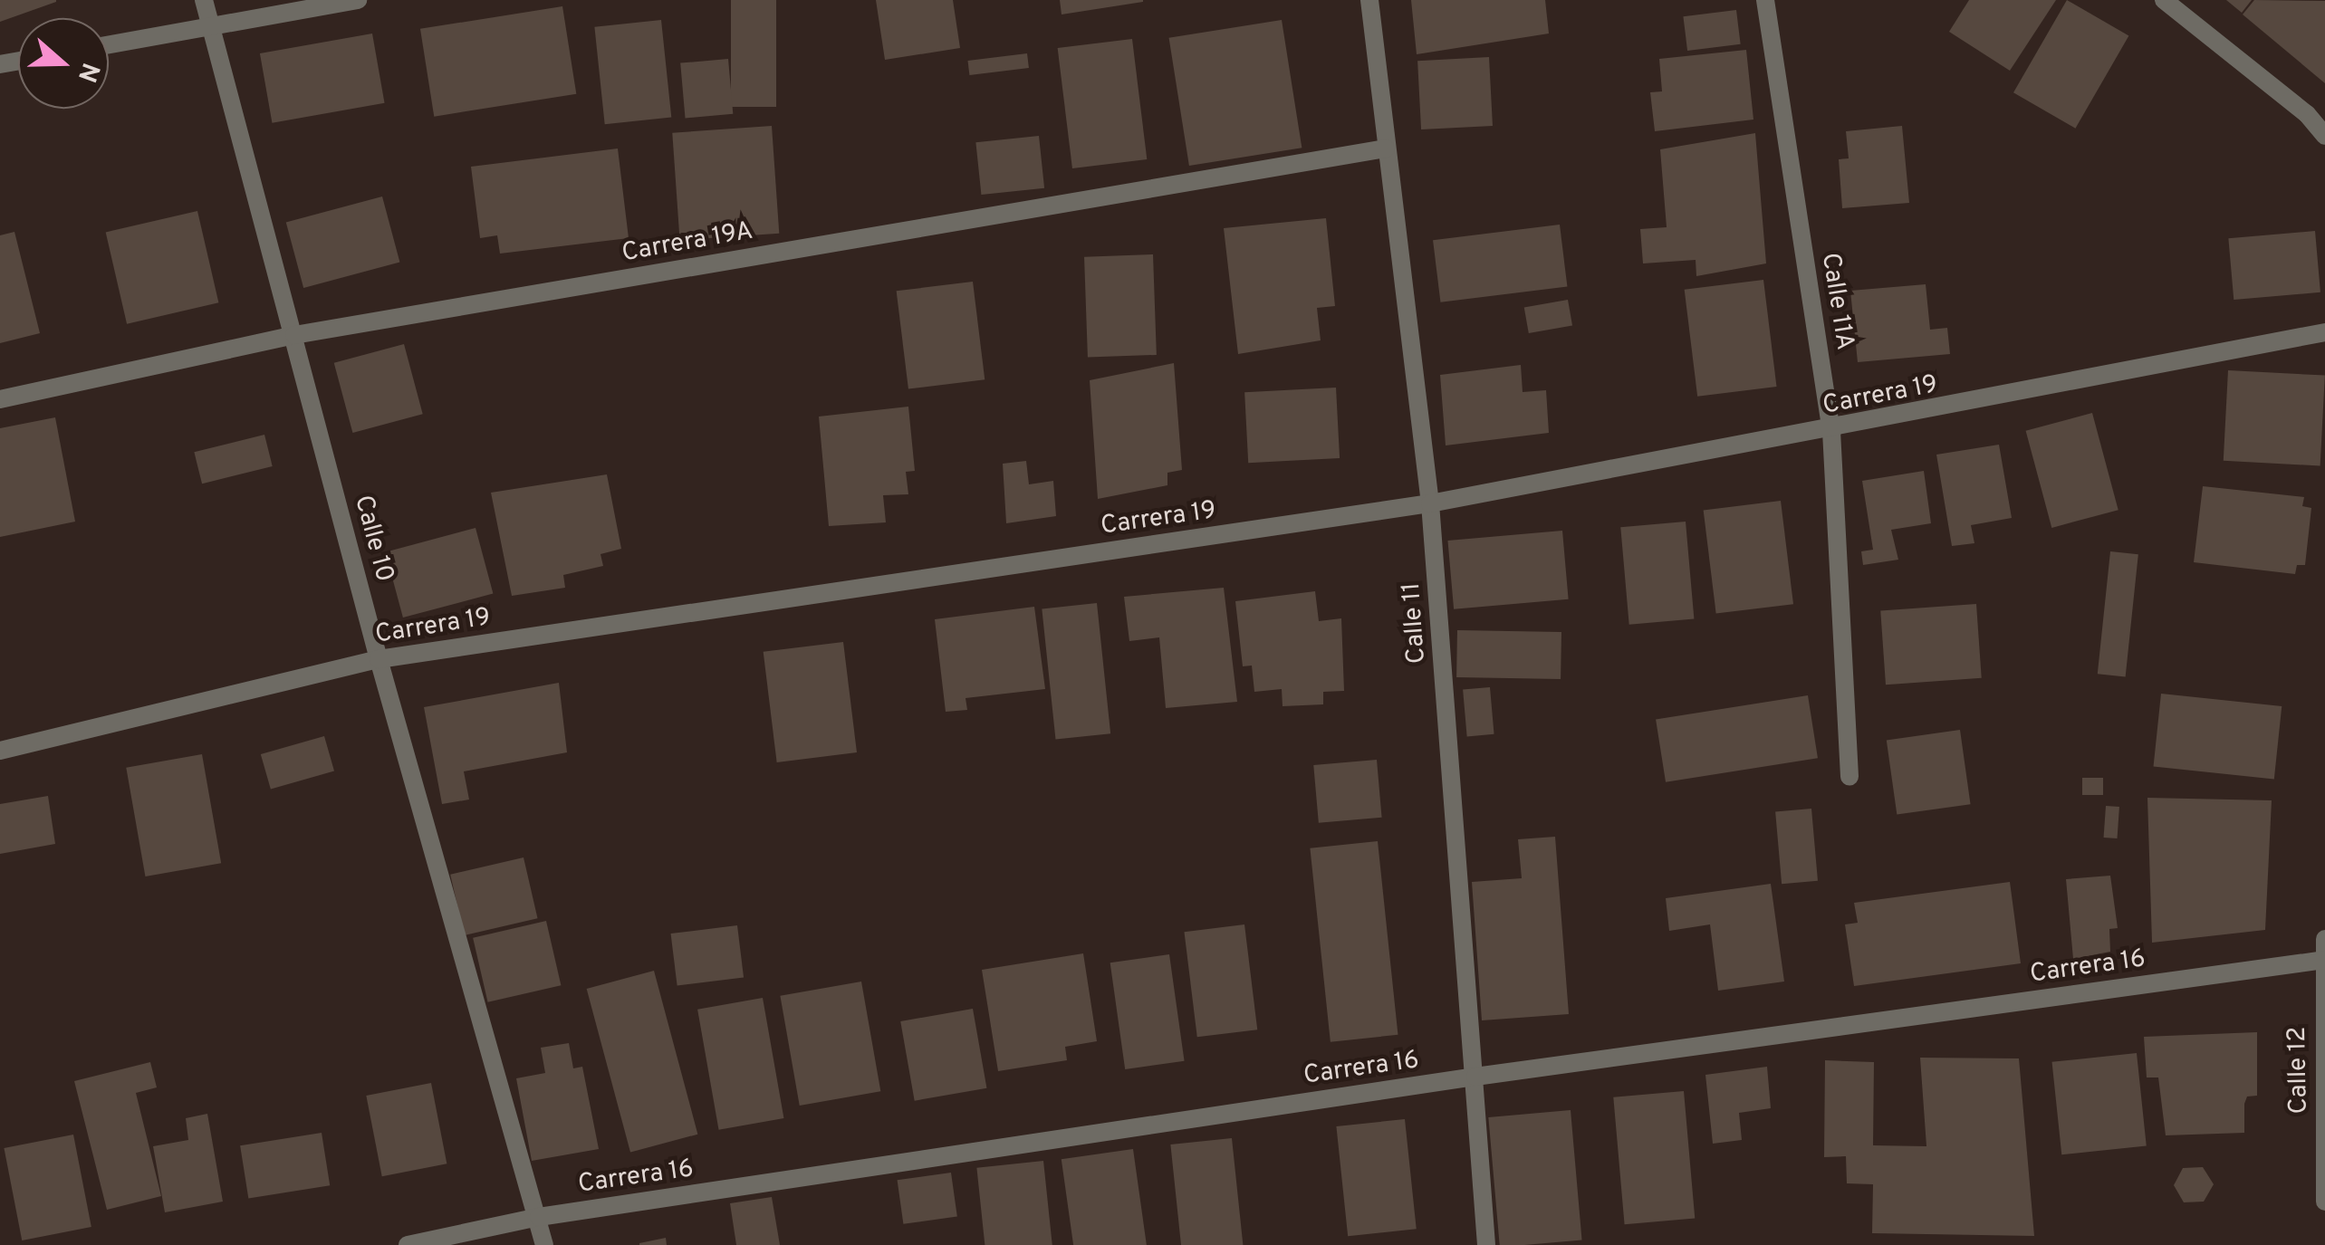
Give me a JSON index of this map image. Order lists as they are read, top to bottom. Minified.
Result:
{"streets":{"street":["Carrera 19A","Calle 11A","Carrera 19","Calle 10","Calle 11","Carrera 16","Calle 12"]},"crossings":[["Carrera 19A","Calle 10"],["Carrera 19A","Calle 11"],["Calle 11A","Carrera 19"],["Carrera 19","Calle 10"],["Carrera 19","Calle 11"],["Calle 10","Carrera 16"],["Calle 11","Carrera 16"],["Carrera 16","Calle 12"]],"north":"right"}
